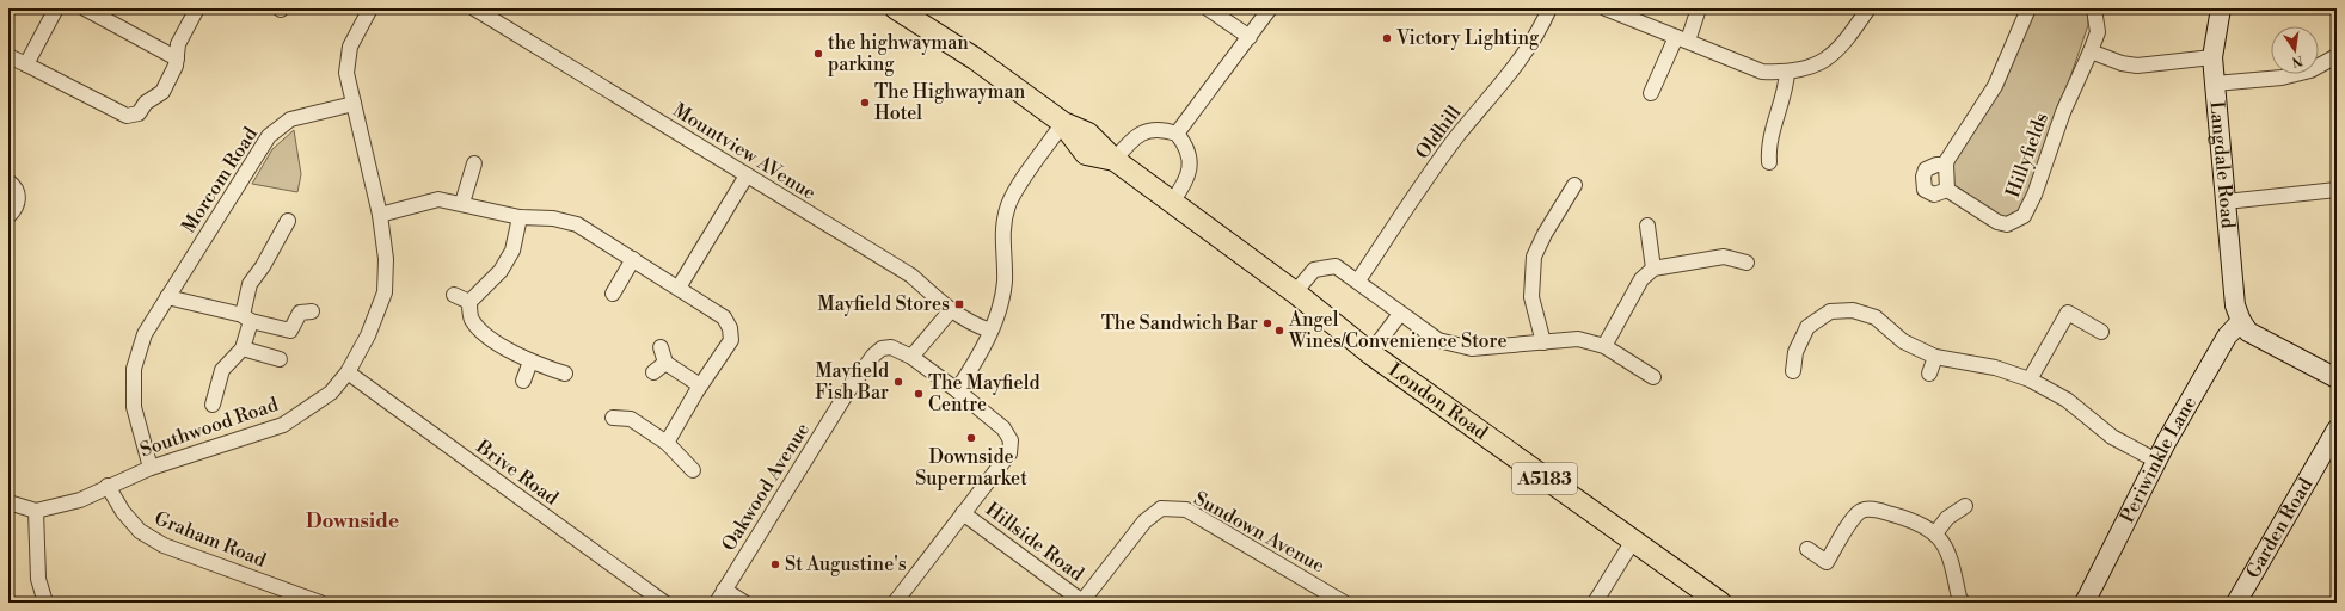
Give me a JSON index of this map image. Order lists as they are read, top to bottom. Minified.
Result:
{"streets":{"main road":["London Road","A5183"],"street":["Oldhill","Mountview AVenue","Hillyfields","Langdale Road","Morcom Road","Southwood Road","Periwinkle Lane","Brive Road","Oakwood Avenue","Garden Road","Sundown Avenue","Graham Road","Hillside Road"]},"crossings":[["Langdale Road","Periwinkle Lane"],["Morcom Road","Southwood Road"],["Southwood Road","Brive Road"],["Southwood Road","Graham Road"],["Oakwood Avenue","Hillside Road"],["Sundown Avenue","Hillside Road"]],"districts":["Downside"],"places":{"other":["Victory Lighting","the highwayman parking","The Highwayman Hotel","The Sandwich Bar","Angel Wines/Convenience Store","Mayfield Fish Bar","The Mayfield Centre","Downside Supermarket","St Augustine's"],"transit":["Mayfield Stores"]},"north":"bottom"}
